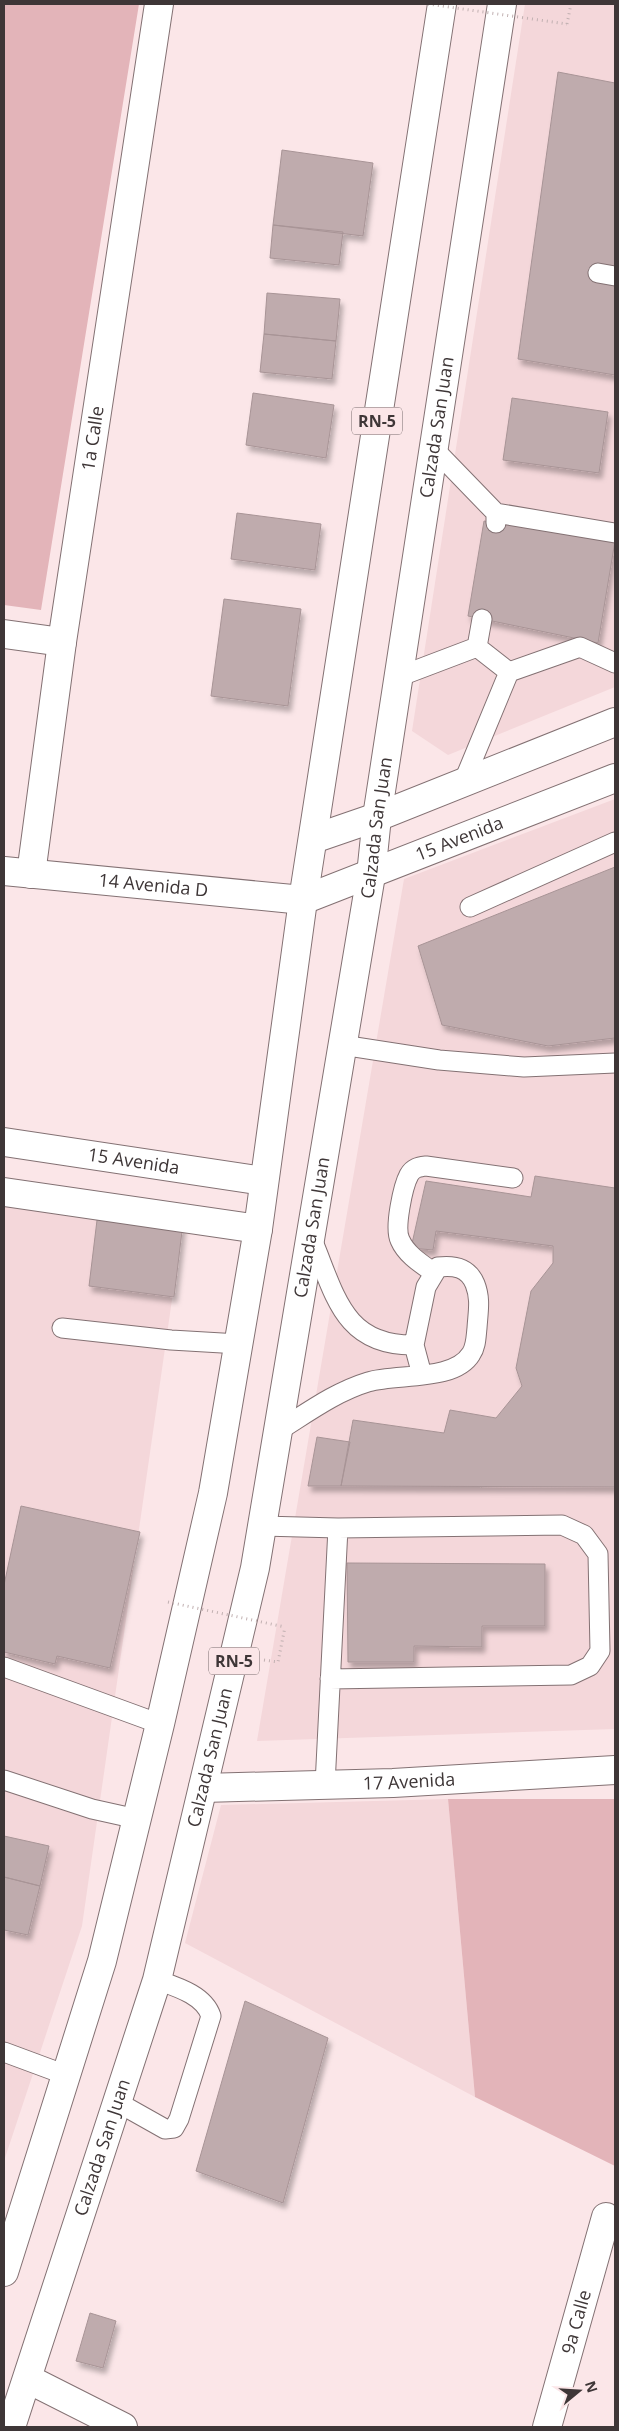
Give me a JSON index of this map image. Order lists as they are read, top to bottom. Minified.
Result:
{"streets":{"main road":["RN-5","Calzada San Juan","1a Calle","15 Avenida","14 Avenida D","17 Avenida","9a Calle"]},"crossings":[["RN-5","15 Avenida"],["RN-5","14 Avenida D"],["Calzada San Juan","15 Avenida"],["Calzada San Juan","17 Avenida"],["1a Calle","14 Avenida D"],["15 Avenida","14 Avenida D"]],"north":"right"}
